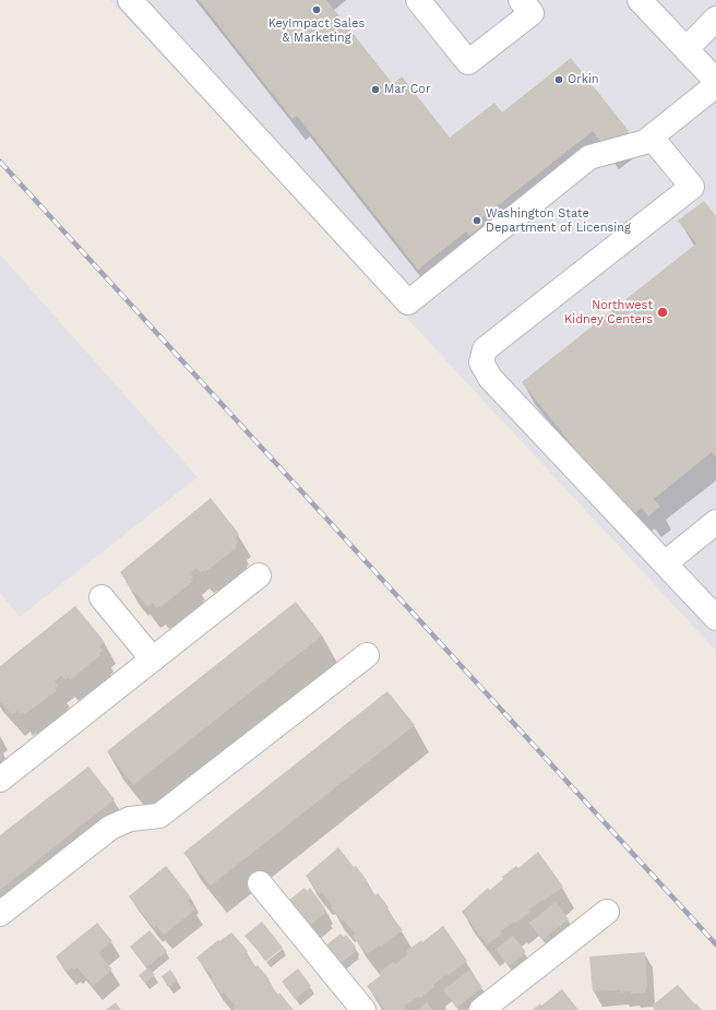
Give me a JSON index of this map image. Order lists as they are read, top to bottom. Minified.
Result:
{"places":["KeyImpact Sales & Marketing","Orkin","Mar Cor","Washington State Department of Licensing","Northwest Kidney Centers"]}
